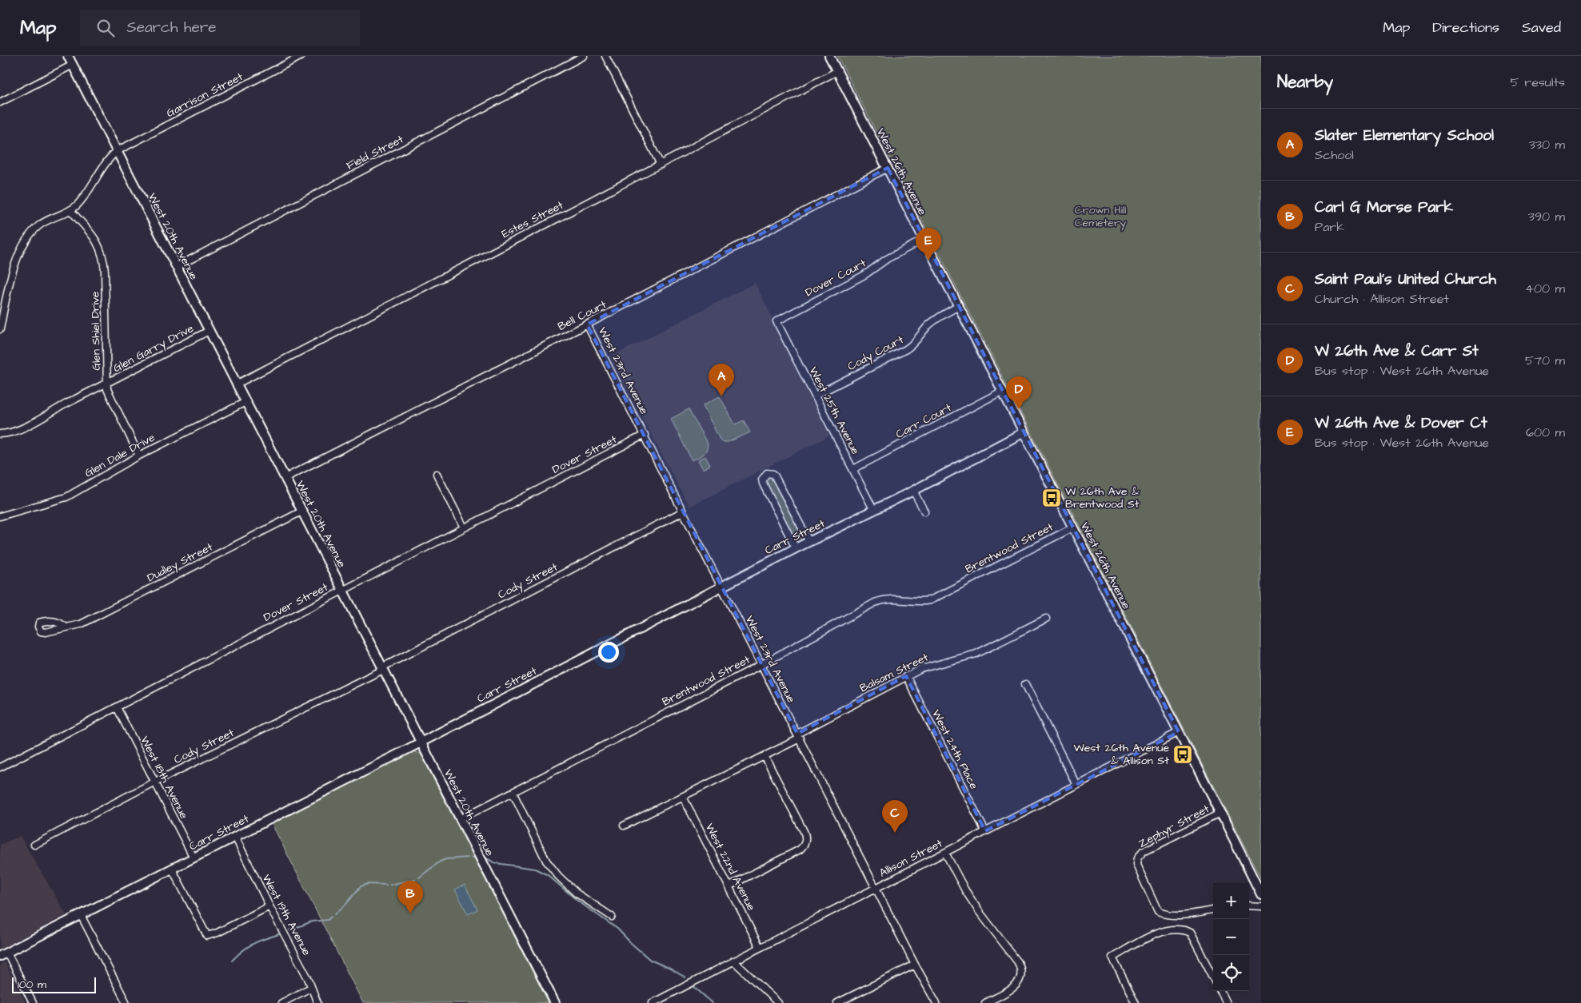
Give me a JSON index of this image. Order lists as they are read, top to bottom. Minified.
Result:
{"streets":{"street":["Garrison Street","Field Street","West 26th Avenue","Estes Street","West 20th Avenue","Dover Court","Bell Court","Glen Shiel Drive","Glen Garry Drive","Cody Court","West 23rd Avenue","West 25th Avenue","Carr Court","Dover Street","Glen Dale Drive","Carr Street","Brentwood Street","Dudley Street","Cody Street","Balsam Street","West 24th Place","West 18th Avenue","Zephyr Street","Allison Street","West 22nd Avenue","West 19th Avenue"]},"crossings":[["Garrison Street","West 20th Avenue"],["Field Street","West 20th Avenue"],["West 26th Avenue","Estes Street"],["West 26th Avenue","Dover Court"],["West 26th Avenue","Bell Court"],["West 26th Avenue","Cody Court"],["West 26th Avenue","Carr Court"],["West 26th Avenue","Carr Street"],["West 26th Avenue","Brentwood Street"],["West 26th Avenue","Zephyr Street"],["West 26th Avenue","Allison Street"],["Estes Street","West 20th Avenue"],["West 20th Avenue","Bell Court"],["West 20th Avenue","Glen Garry Drive"],["West 20th Avenue","Dover Street"],["West 20th Avenue","Glen Dale Drive"],["West 20th Avenue","Carr Street"],["West 20th Avenue","Brentwood Street"],["West 20th Avenue","Dudley Street"],["West 20th Avenue","Cody Street"],["Dover Court","West 25th Avenue"],["Bell Court","West 23rd Avenue"],["Glen Shiel Drive","Glen Garry Drive"],["Glen Shiel Drive","Glen Dale Drive"],["Cody Court","West 25th Avenue"],["West 23rd Avenue","Dover Street"],["West 23rd Avenue","Carr Street"],["West 23rd Avenue","Brentwood Street"],["West 23rd Avenue","Cody Street"],["West 23rd Avenue","Balsam Street"],["West 23rd Avenue","Allison Street"],["West 25th Avenue","Carr Court"],["West 25th Avenue","Carr Street"],["Dover Street","West 18th Avenue"],["Carr Street","West 18th Avenue"],["Carr Street","West 19th Avenue"],["Cody Street","West 18th Avenue"],["Balsam Street","West 24th Place"],["Balsam Street","West 22nd Avenue"],["West 24th Place","Allison Street"],["Allison Street","West 22nd Avenue"]],"parks":["Crown Hill Cemetery"],"places":{"bus stop":["W 26th Ave & Brentwood St","West 26th Avenue & Allison St"]},"scale_bar":"100 m","page":{"header":"Map","search":"Search here","nav":["Map","Directions","Saved"],"heading":["Nearby","5 results"],"list":[{"mark":"A","name":"Slater Elementary School","note":"School","value":"330 m"},{"mark":"B","name":"Carl G Morse Park","note":"Park","value":"390 m"},{"mark":"C","name":"Saint Paul's United Church","note":"Church · Allison Street","value":"400 m"},{"mark":"D","name":"W 26th Ave & Carr St","note":"Bus stop · West 26th Avenue","value":"570 m"},{"mark":"E","name":"W 26th Ave & Dover Ct","note":"Bus stop · West 26th Avenue","value":"600 m"}],"pins":["E","A","D","C","B"],"map_buttons":["+","−"],"scale":"100 m"}}
